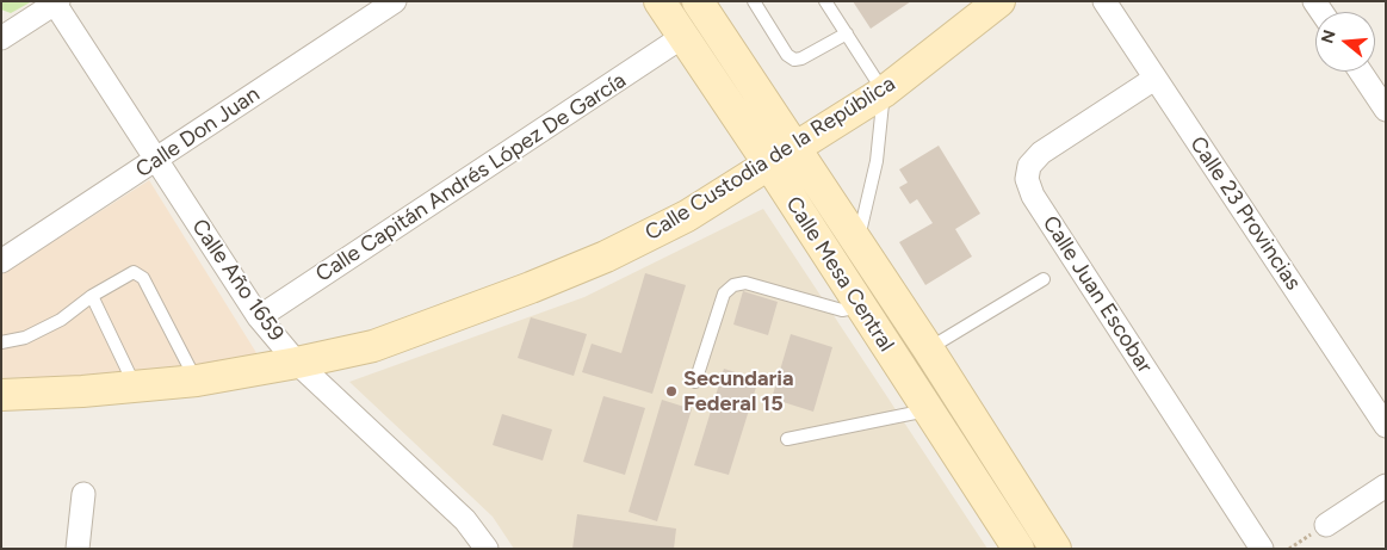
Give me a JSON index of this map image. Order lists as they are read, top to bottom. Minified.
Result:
{"streets":{"main road":["Calle Custodia de la República","Calle Mesa Central"],"street":["Calle Don Juan","Calle Capitán Andrés López De García","Calle 23 Provincias","Calle Año 1659","Calle Juan Escobar"]},"crossings":[["Calle Don Juan","Calle Año 1659"],["Calle Custodia de la República","Calle Mesa Central"],["Calle Custodia de la República","Calle Año 1659"],["Calle Capitán Andrés López De García","Calle Mesa Central"],["Calle Capitán Andrés López De García","Calle Año 1659"],["Calle 23 Provincias","Calle Juan Escobar"]],"places":["Secundaria Federal 15"],"north":"left"}
